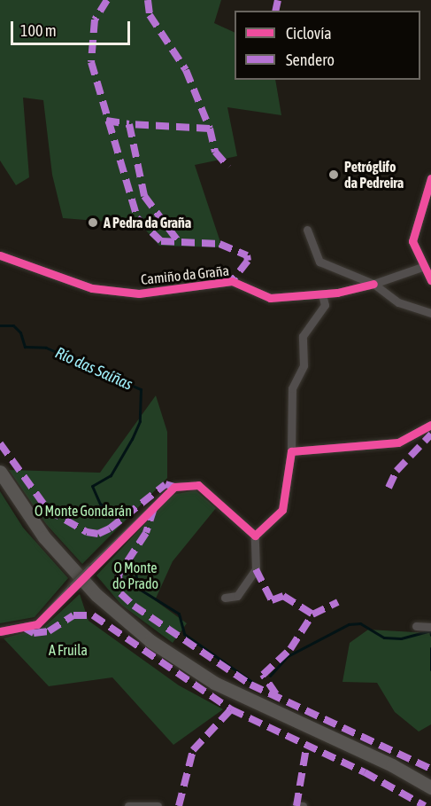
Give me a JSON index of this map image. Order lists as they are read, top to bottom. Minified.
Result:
{"streets":{"street":["Camiño da Graña"]},"water":["Río das Saíñas"],"parks":["O Monte Gondarán","O Monte do Prado","A Fruila"],"places":["Petróglifo da Pedreira","A Pedra da Graña"],"legend":["Ciclovía","Sendero"],"scale_bar":"100 m"}
